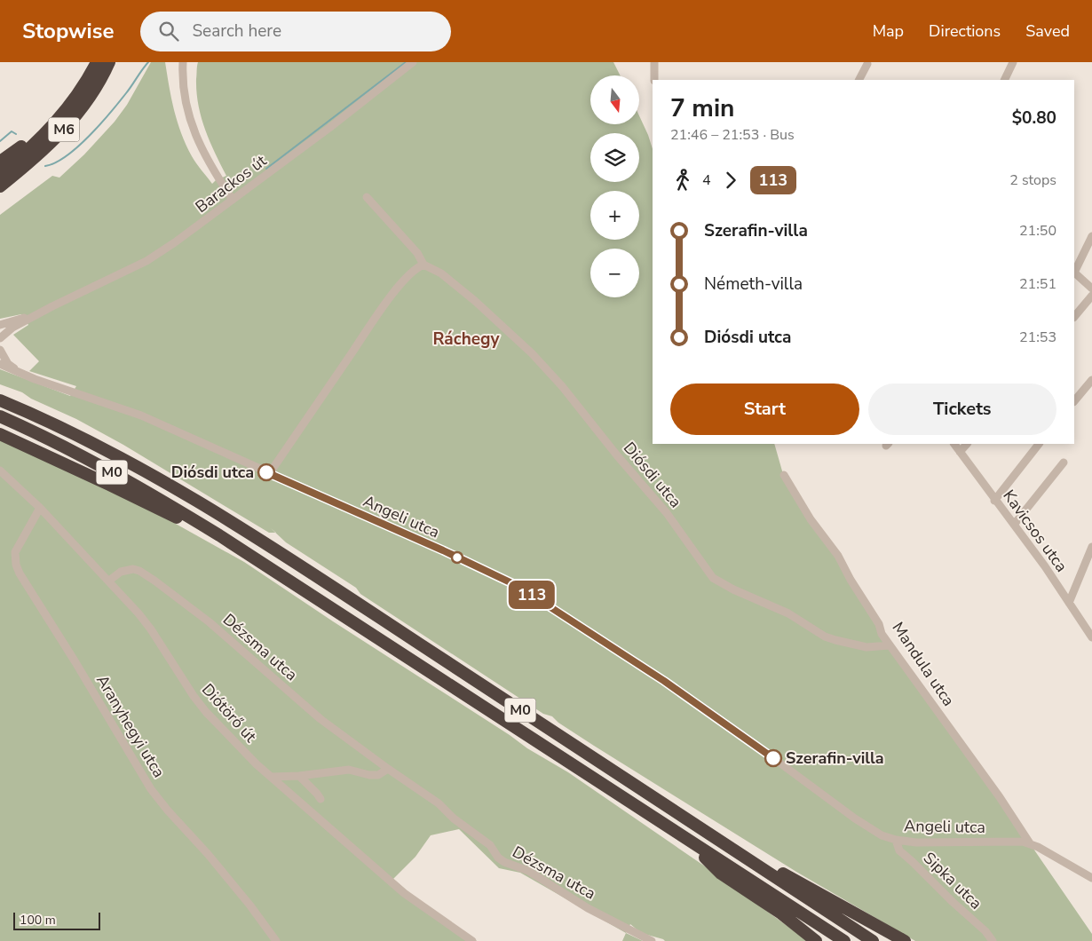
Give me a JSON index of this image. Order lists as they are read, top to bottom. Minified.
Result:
{"streets":{"highway":["M6","M0"],"street":["Barackos út","Diósdi utca","Angeli utca","Kavicsos utca","Dézsma utca","Mandula utca","Diótörő út","Aranyhegyi utca","Sipka utca"]},"crossings":[["Diósdi utca","Mandula utca"],["Angeli utca","Mandula utca"],["Angeli utca","Sipka utca"],["Dézsma utca","Diótörő út"],["Diótörő út","Aranyhegyi utca"]],"districts":["Ráchegy"],"places":["Diósdi utca","Szerafin-villa"],"lines":["bus line 113"],"scale_bar":"100 m","north":"bottom","page":{"header":"Stopwise","search":"Search here","nav":["Map","Directions","Saved"],"on_map":"113","map_buttons":["+","−"],"heading":["7 min","21:46 – 21:53 · Bus","$0.80"],"legs":["4","113","2 stops"],"list":[{"name":"Szerafin-villa","value":"21:50"},{"name":"Németh-villa","value":"21:51"},{"name":"Diósdi utca","value":"21:53"}],"buttons":["Start","Tickets"],"scale":"100 m"}}
